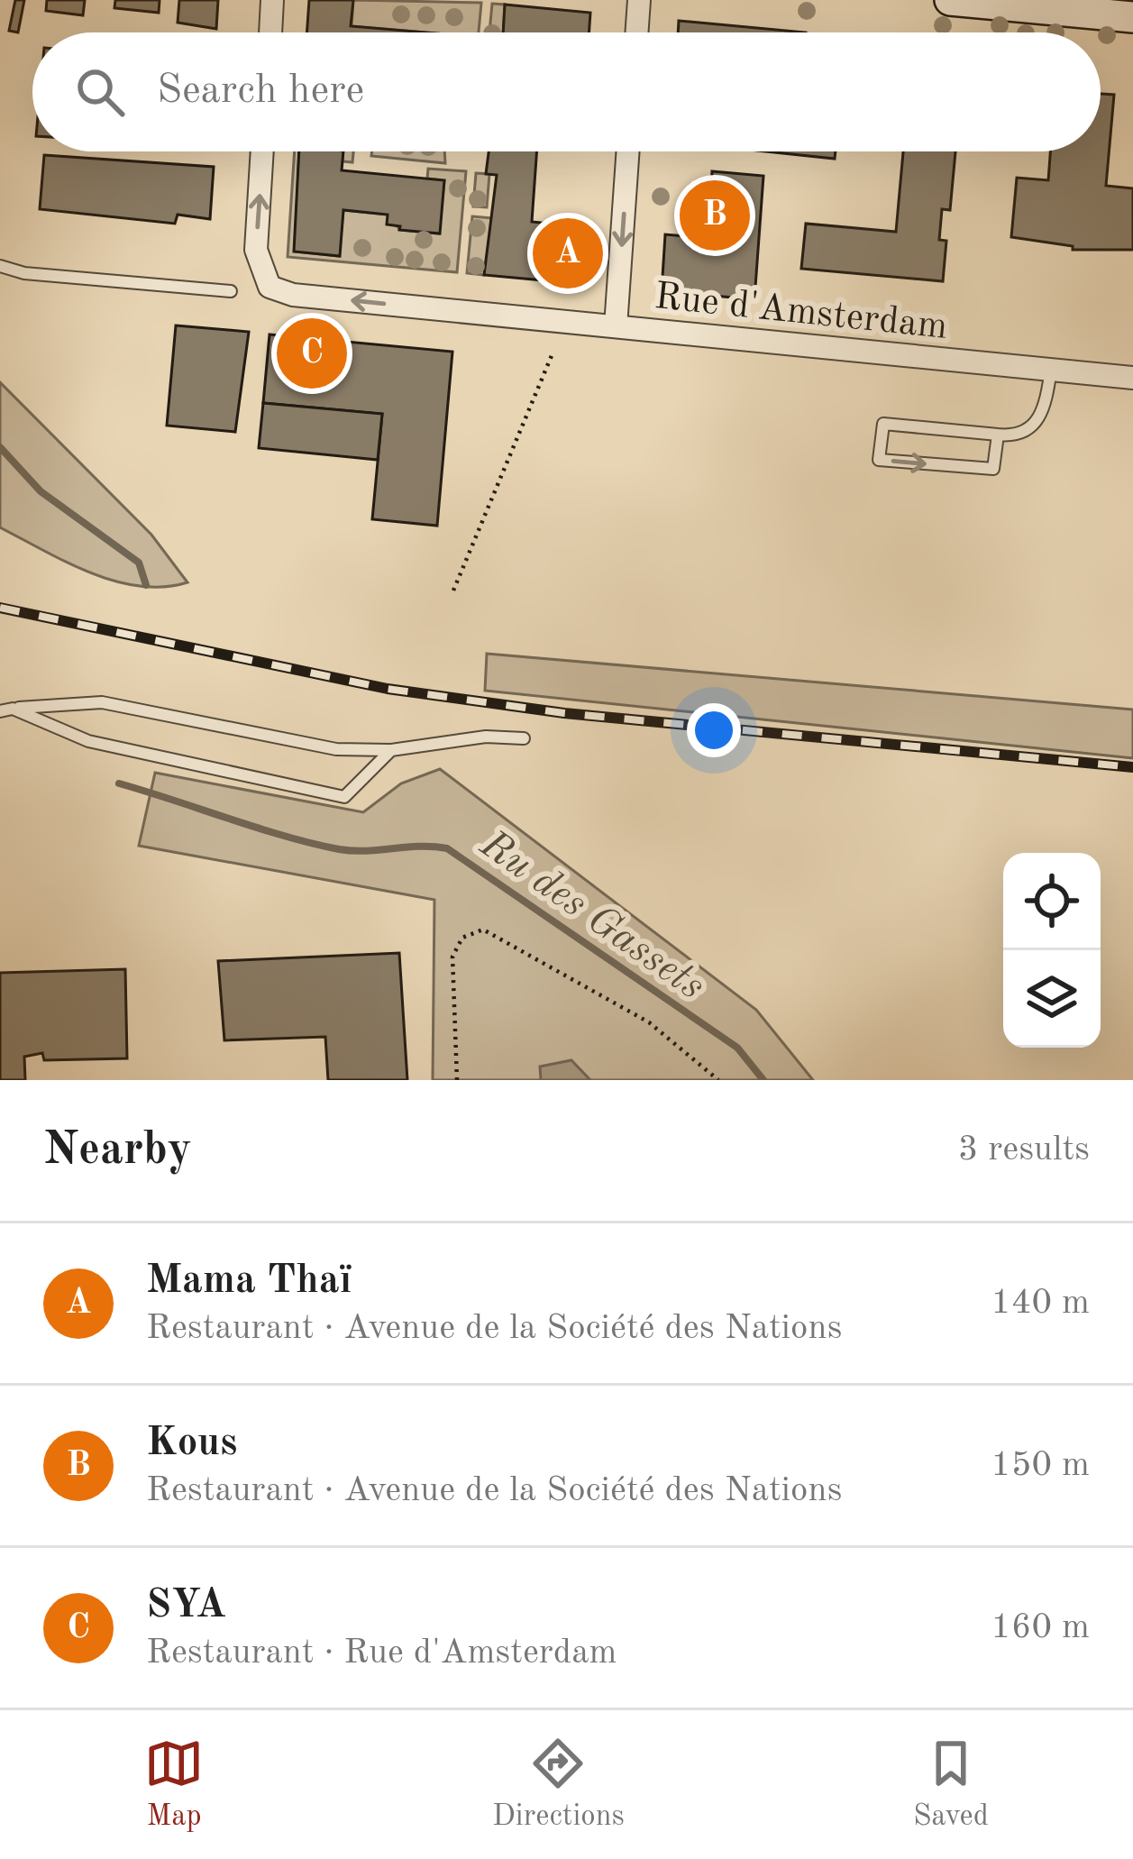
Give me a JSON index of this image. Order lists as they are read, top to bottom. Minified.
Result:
{"streets":{"street":["Rue d'Amsterdam"]},"one_way":["Rue d'Amsterdam"],"water":["Ru des Gassets"],"page":{"search":"Search here","pins":["B","A","C"],"heading":["Nearby","3 results"],"list":[{"mark":"A","name":"Mama Thaï","note":"Restaurant · Avenue de la Société des Nations","value":"140 m"},{"mark":"B","name":"Kous","note":"Restaurant · Avenue de la Société des Nations","value":"150 m"},{"mark":"C","name":"SYA","note":"Restaurant · Rue d'Amsterdam","value":"160 m"}],"nav":["Map","Directions","Saved"]}}
